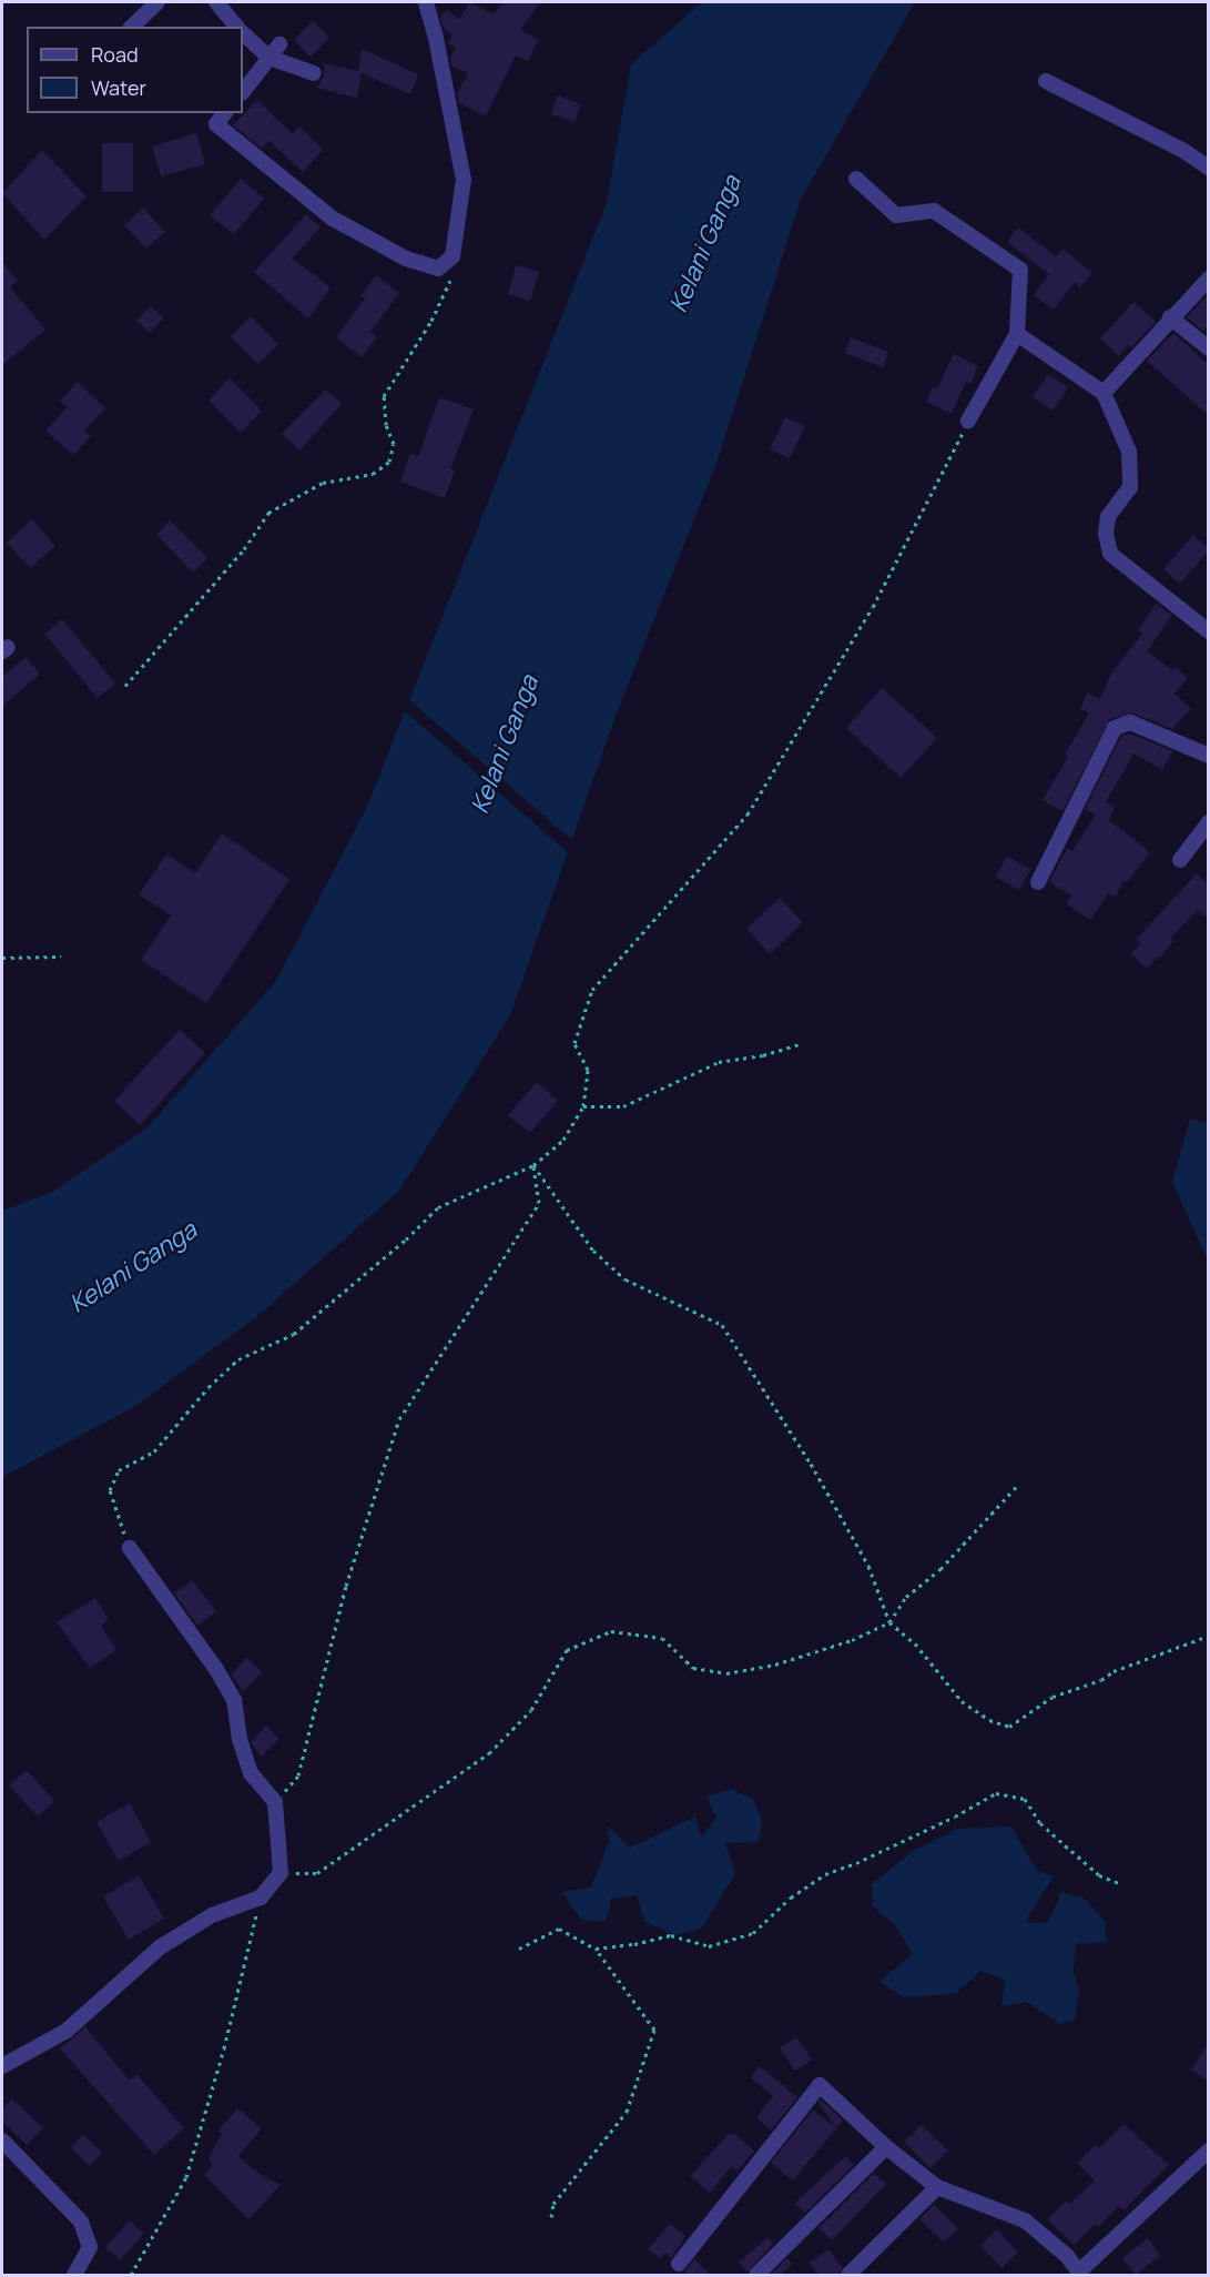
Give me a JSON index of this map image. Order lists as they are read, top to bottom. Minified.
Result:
{"water":["Kelani Ganga"],"legend":["Road","Water"]}
